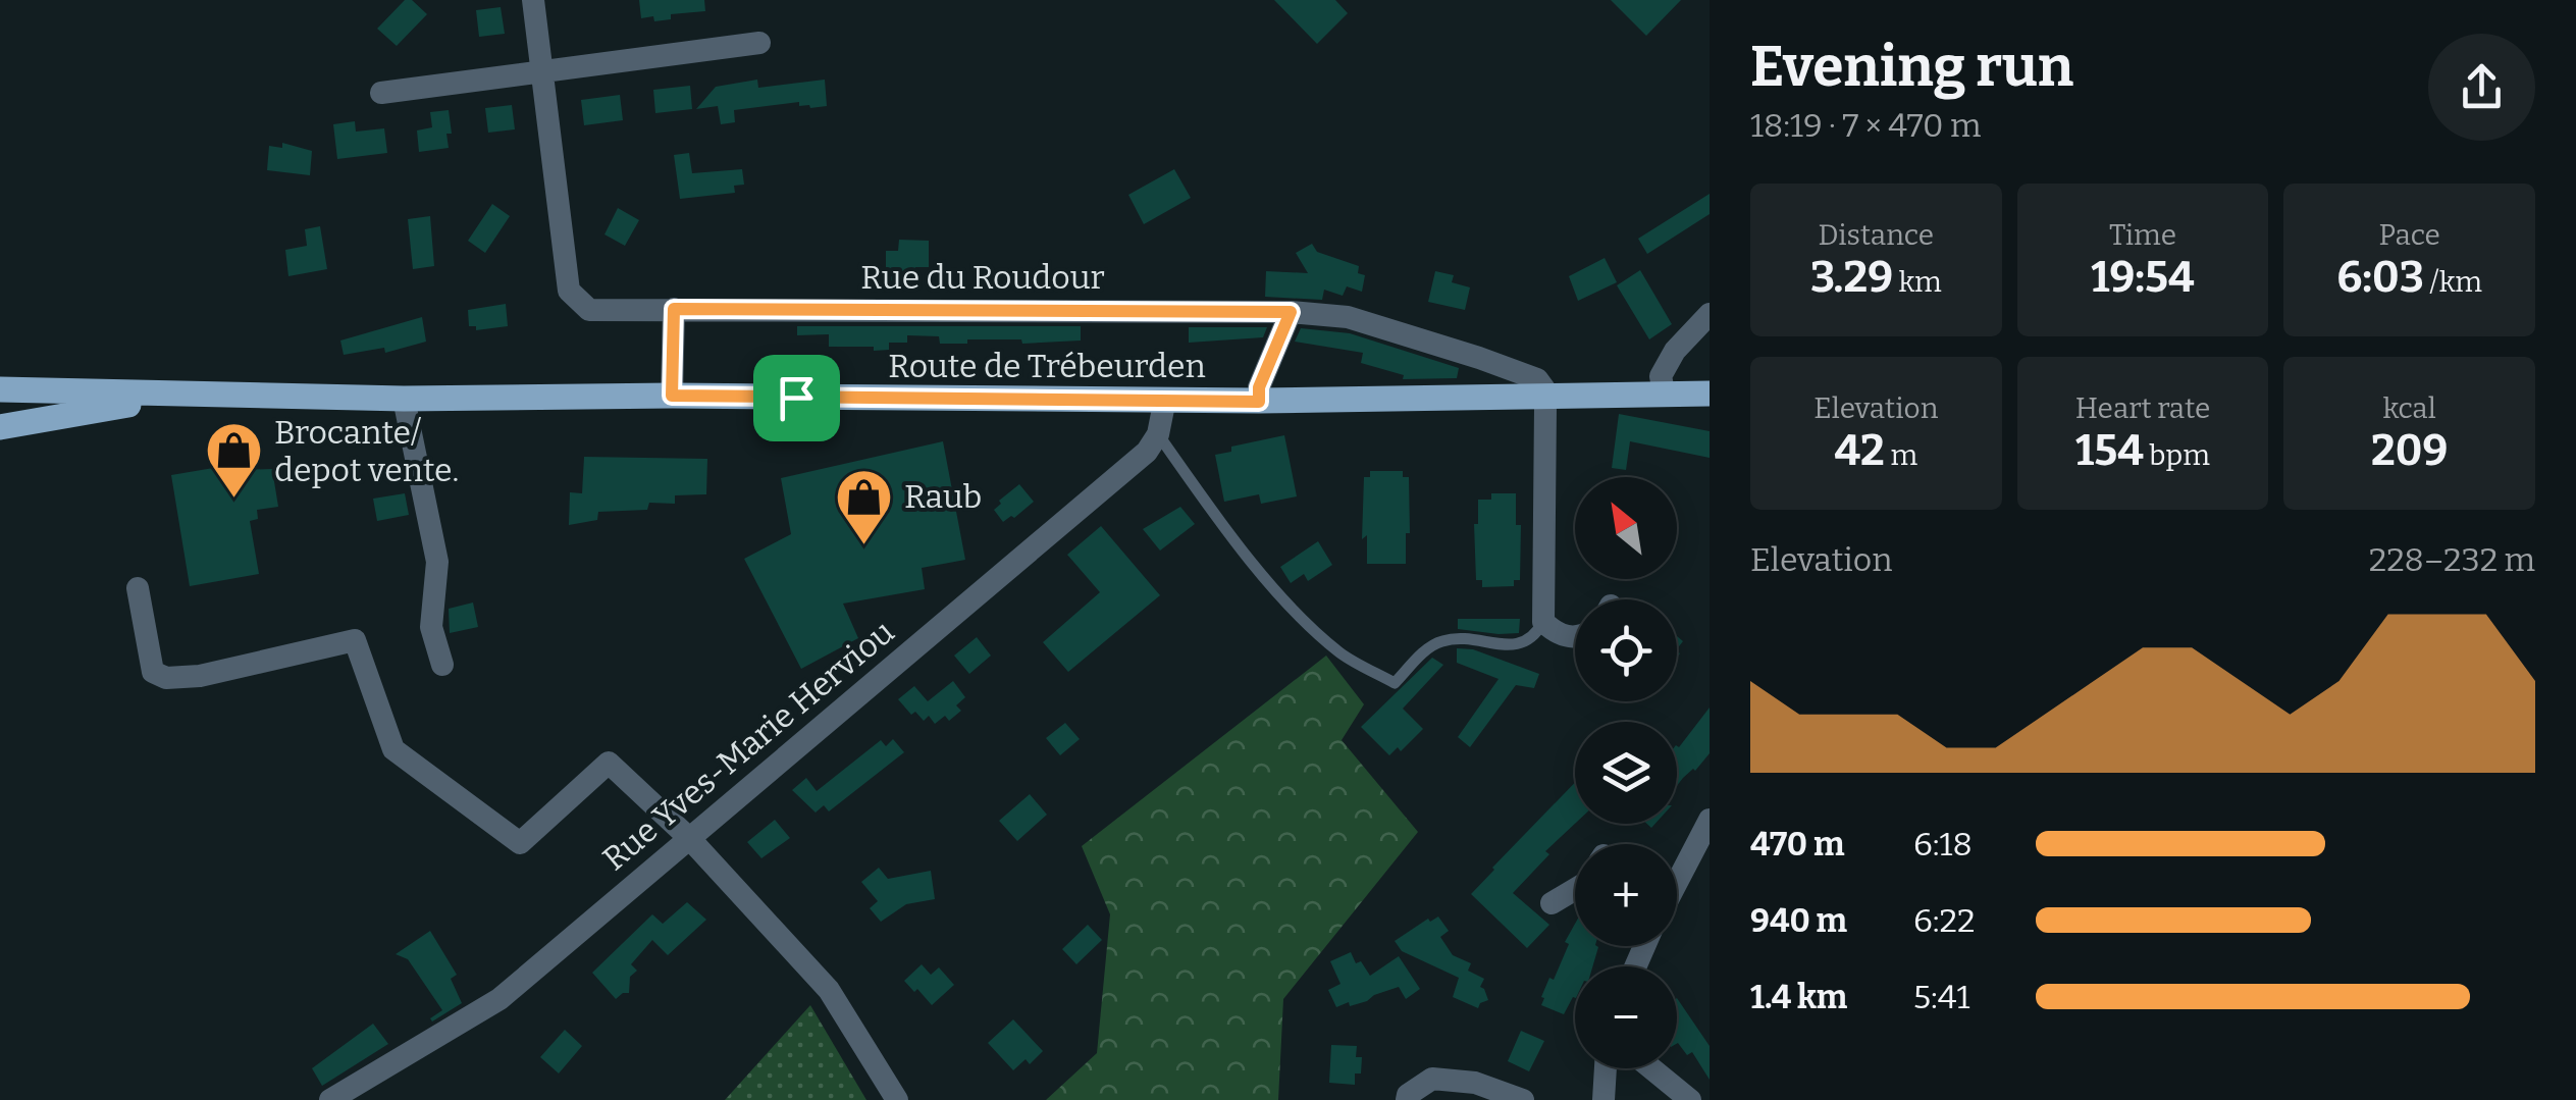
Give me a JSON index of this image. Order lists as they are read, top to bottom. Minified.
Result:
{"streets":{"main road":["Route de Trébeurden"],"street":["Rue du Roudour","Rue Yves-Marie Herviou"]},"crossings":[["Rue du Roudour","Route de Trébeurden"]],"places":{"shop":["Brocante/ depot vente.","Raub"]},"north":"top left","page":{"heading":["Evening run","18:19 · 7 × 470 m"],"stats":[["Distance","3.29 km"],["Time","19:54"],["Pace","6:03 /km"],["Elevation","42 m"],["Heart rate","154 bpm"],["kcal","209"]],"map_buttons":["+","−"],"chart":["Elevation","228–232 m"],"list":[{"name":"470 m","note":"6:18"},{"name":"940 m","note":"6:22"},{"name":"1.4 km","note":"5:41"}]}}
